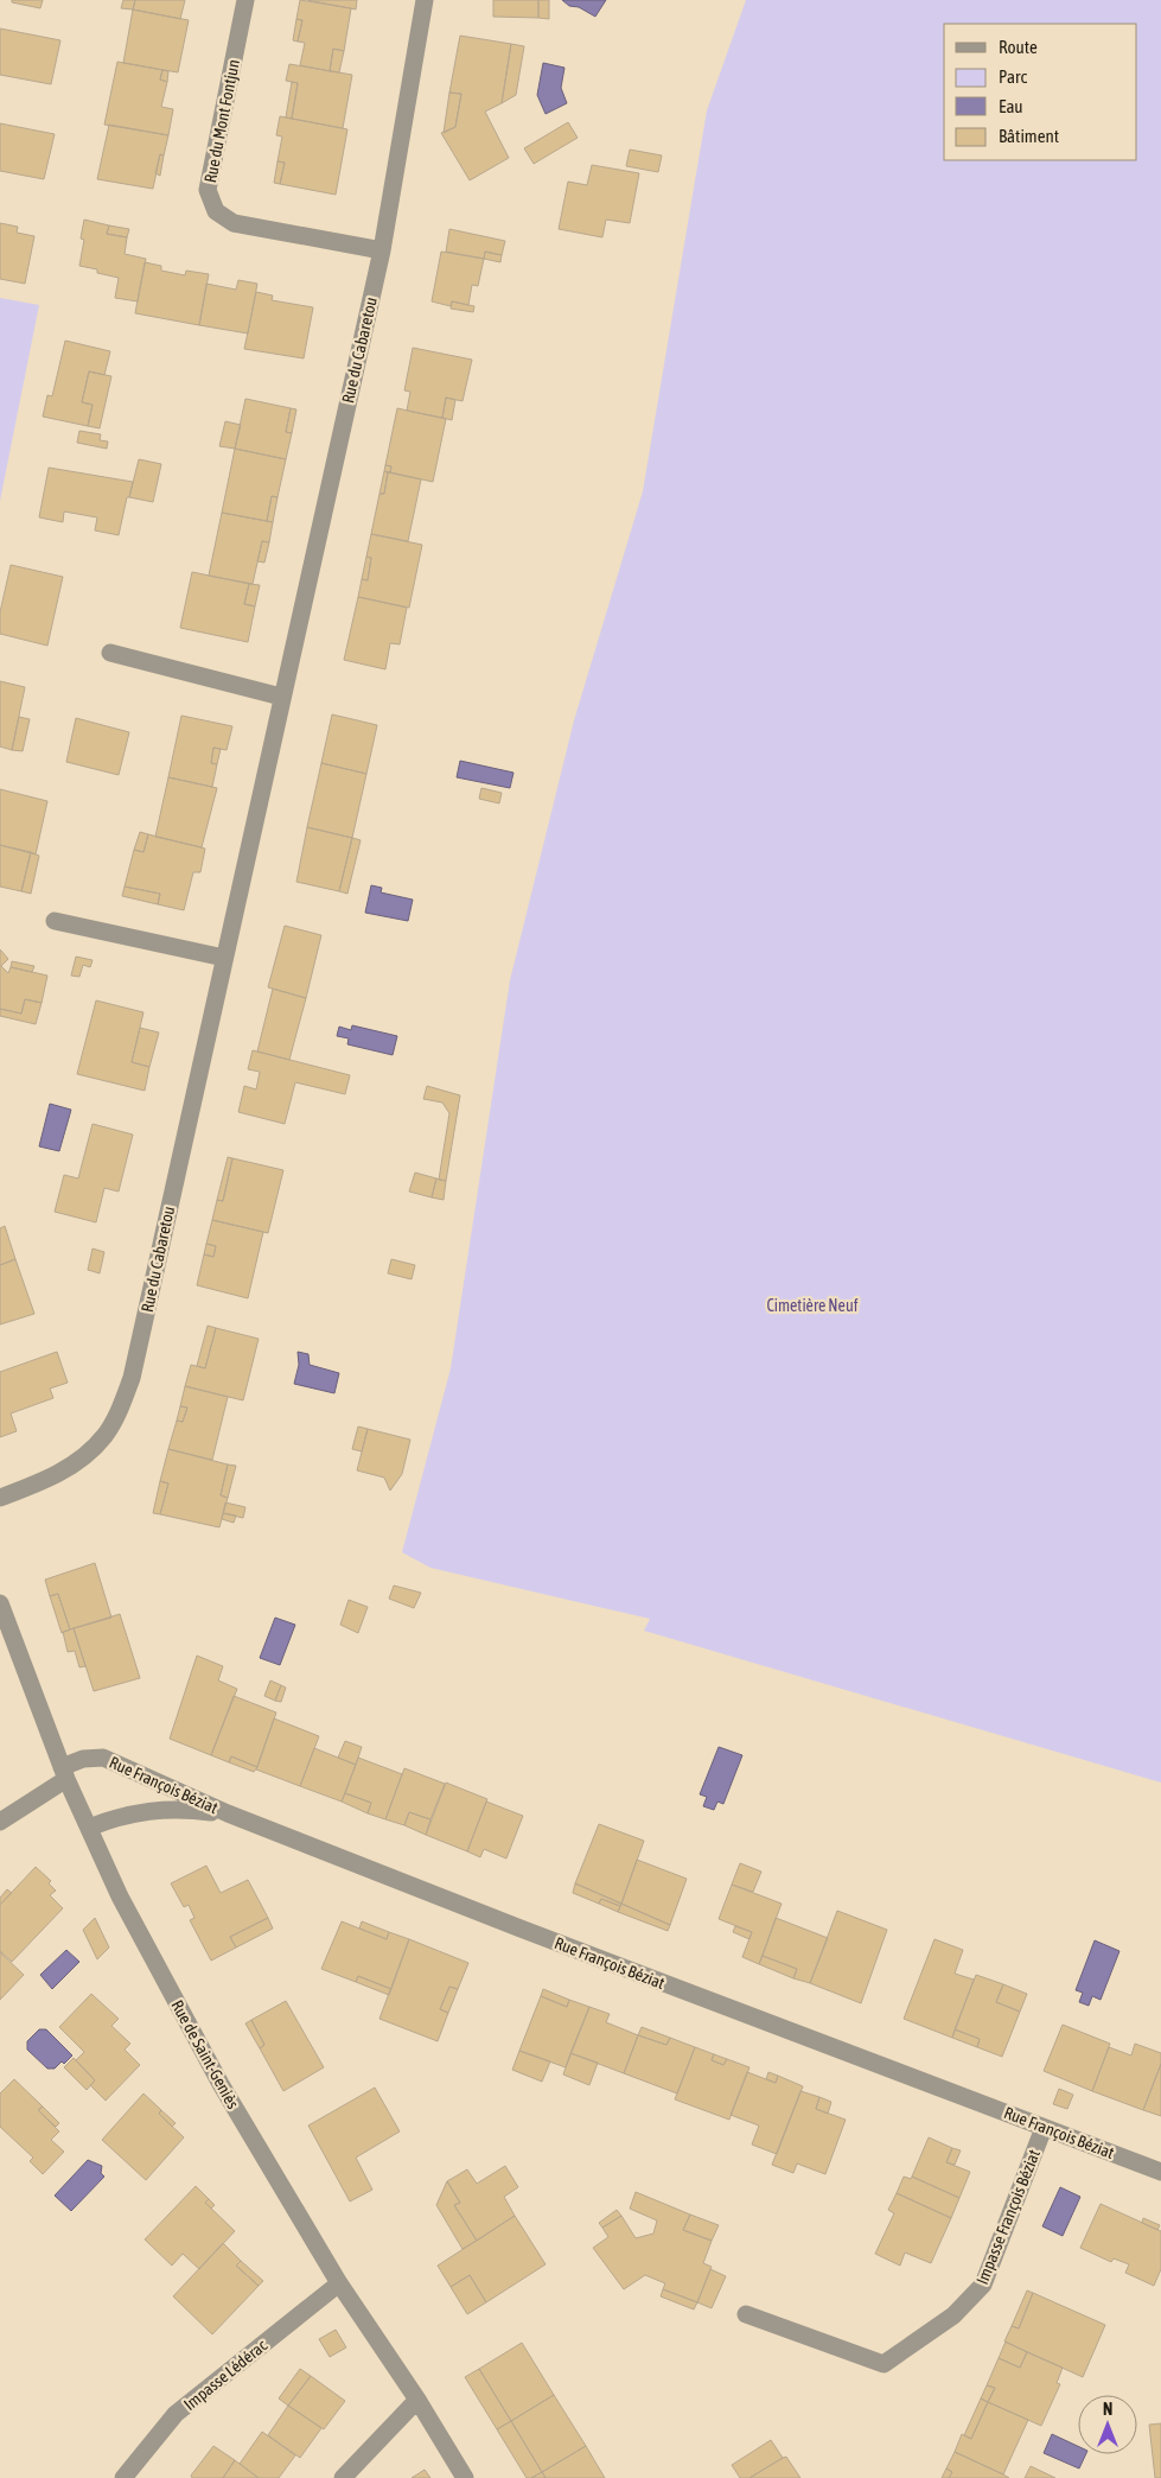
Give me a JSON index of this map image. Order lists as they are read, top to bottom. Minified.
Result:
{"streets":{"street":["Rue du Mont Fontjun","Rue du Cabaretou","Rue François Béziat","Rue de Saint-Geniès","Impasse François Béziat","Impasse Lédérac"]},"crossings":[["Rue du Mont Fontjun","Rue du Cabaretou"],["Rue François Béziat","Rue de Saint-Geniès"],["Rue François Béziat","Impasse François Béziat"],["Rue de Saint-Geniès","Impasse Lédérac"]],"parks":["Cimetière Neuf"],"legend":["Route","Parc","Eau","Bâtiment"],"north":"top"}
